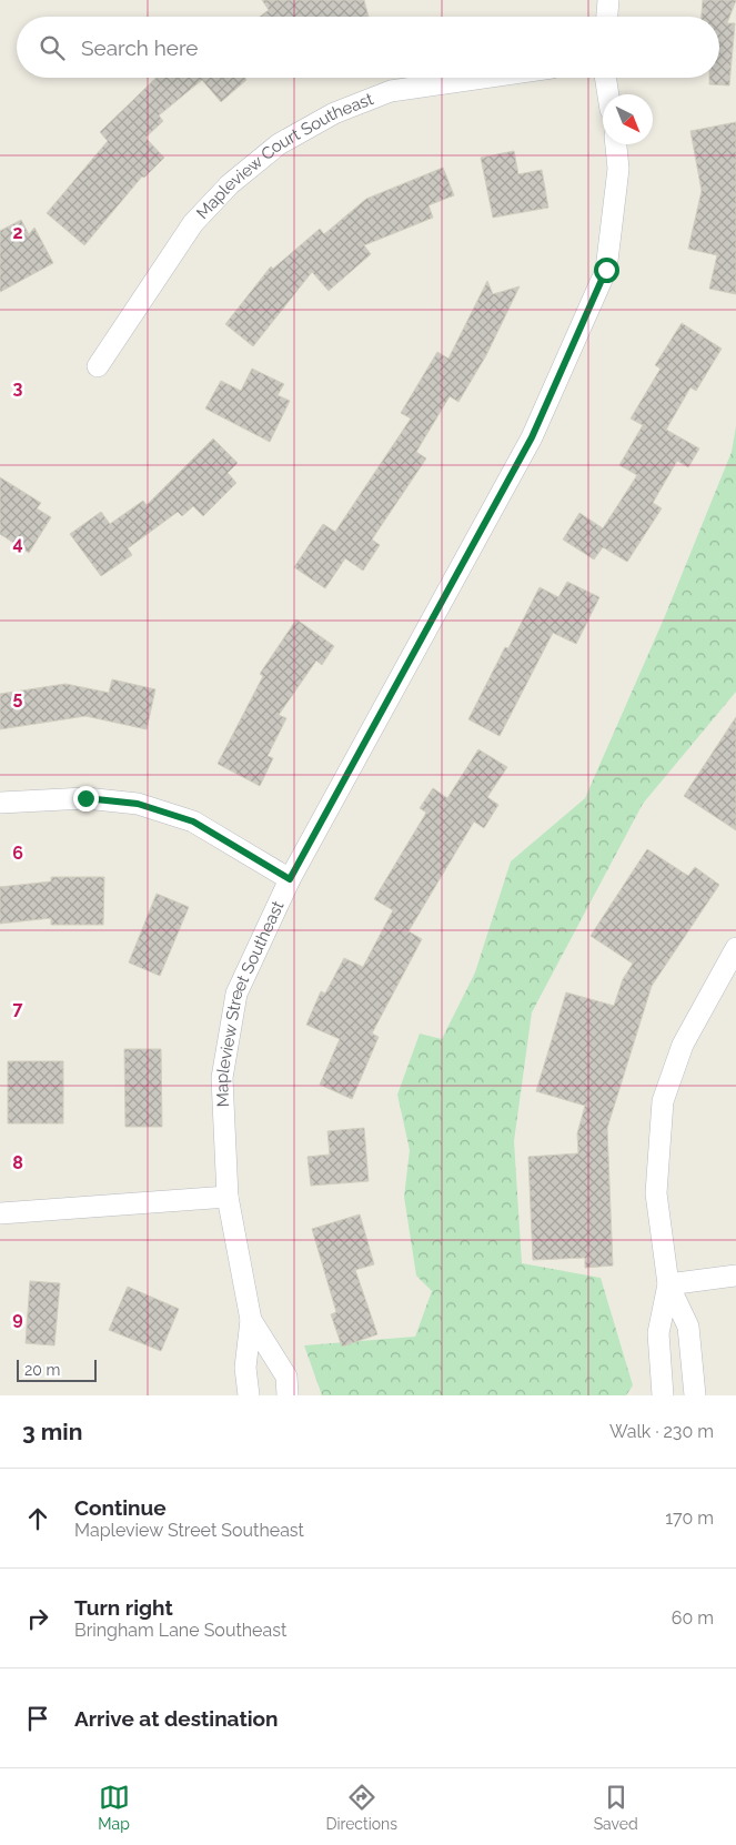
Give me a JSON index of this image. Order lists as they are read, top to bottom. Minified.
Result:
{"streets":{"street":["Mapleview Court Southeast","Mapleview Street Southeast"]},"scale_bar":"20 m","north":"bottom right","page":{"search":"Search here","scale":"20 m","heading":["3 min","Walk · 230 m"],"list":[["Continue","Mapleview Street Southeast","170 m"],["Turn right","Bringham Lane Southeast","60 m"],"Arrive at destination"],"nav":["Map","Directions","Saved"]},"grid":{"rows":["2","3","4","5","6","7","8","9"]}}
